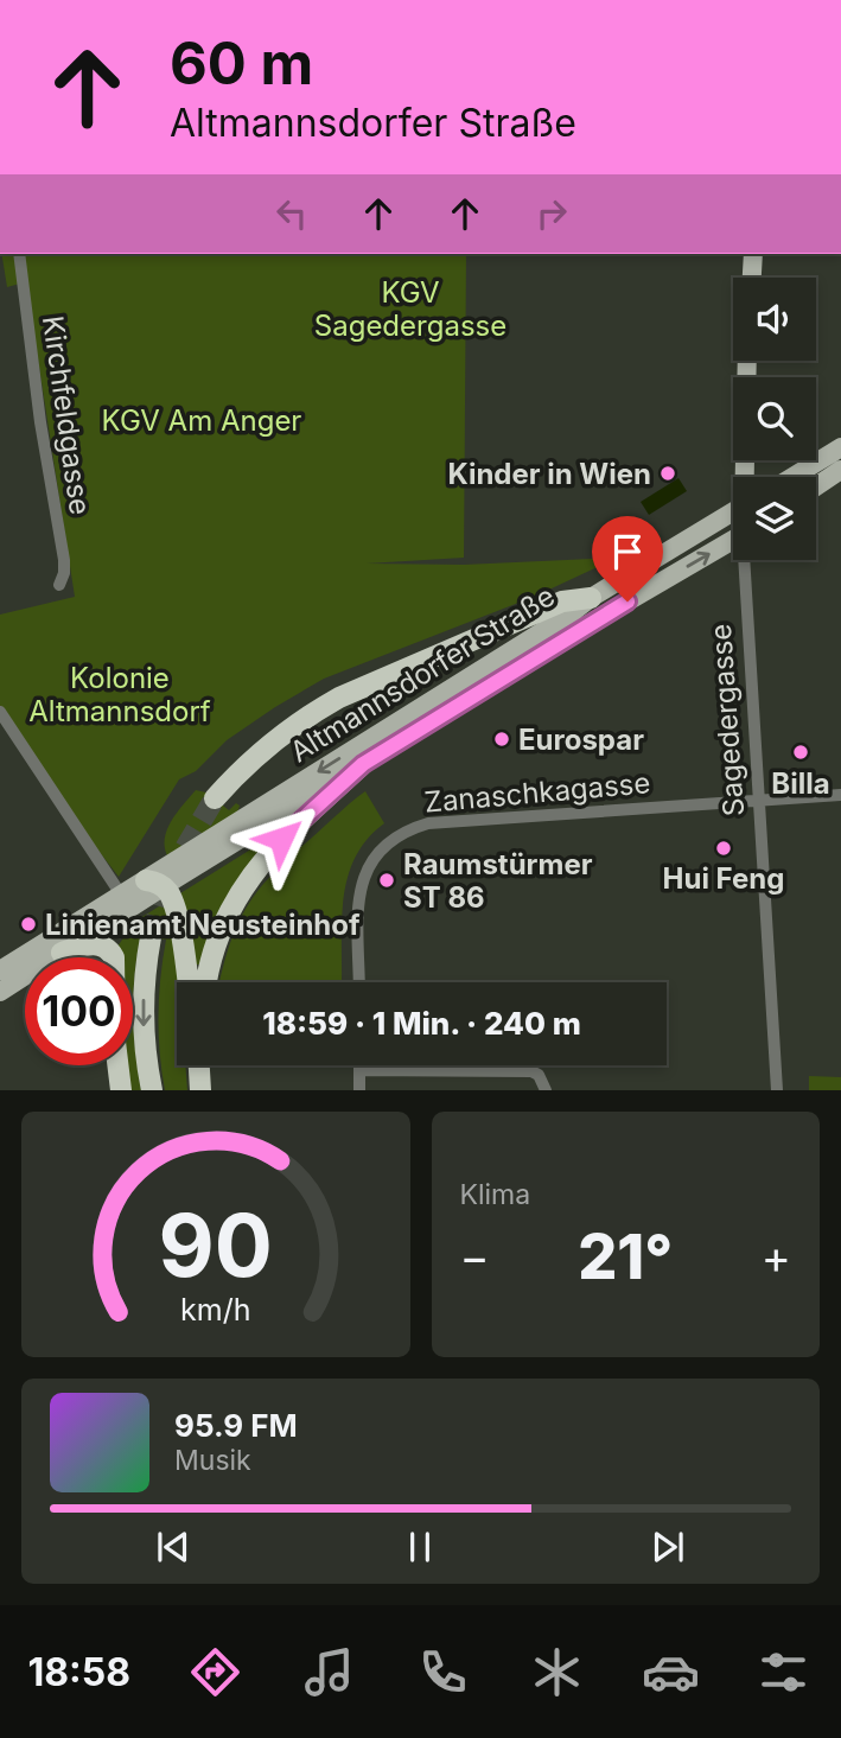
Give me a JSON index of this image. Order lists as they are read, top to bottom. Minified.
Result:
{"streets":{"main road":["Altmannsdorfer Straße","Sagedergasse"],"street":["Kirchfeldgasse","Zanaschkagasse"]},"crossings":[["Sagedergasse","Zanaschkagasse"]],"parks":["KGV Sagedergasse","KGV Am Anger","Kolonie Altmannsdorf"],"places":["Kinder in Wien","Eurospar","Billa","Hui Feng","Raumstürmer ST 86","Linienamt Neusteinhof"],"page":{"turn":["60 m","Altmannsdorfer Straße"],"limit":"100","trip":"18:59 · 1 Min. · 240 m","tile":"Klima","heat":["−","21°","+"],"song":["95.9 FM","Musik"],"tabs":"18:58","gauge":["90","km/h"]}}
